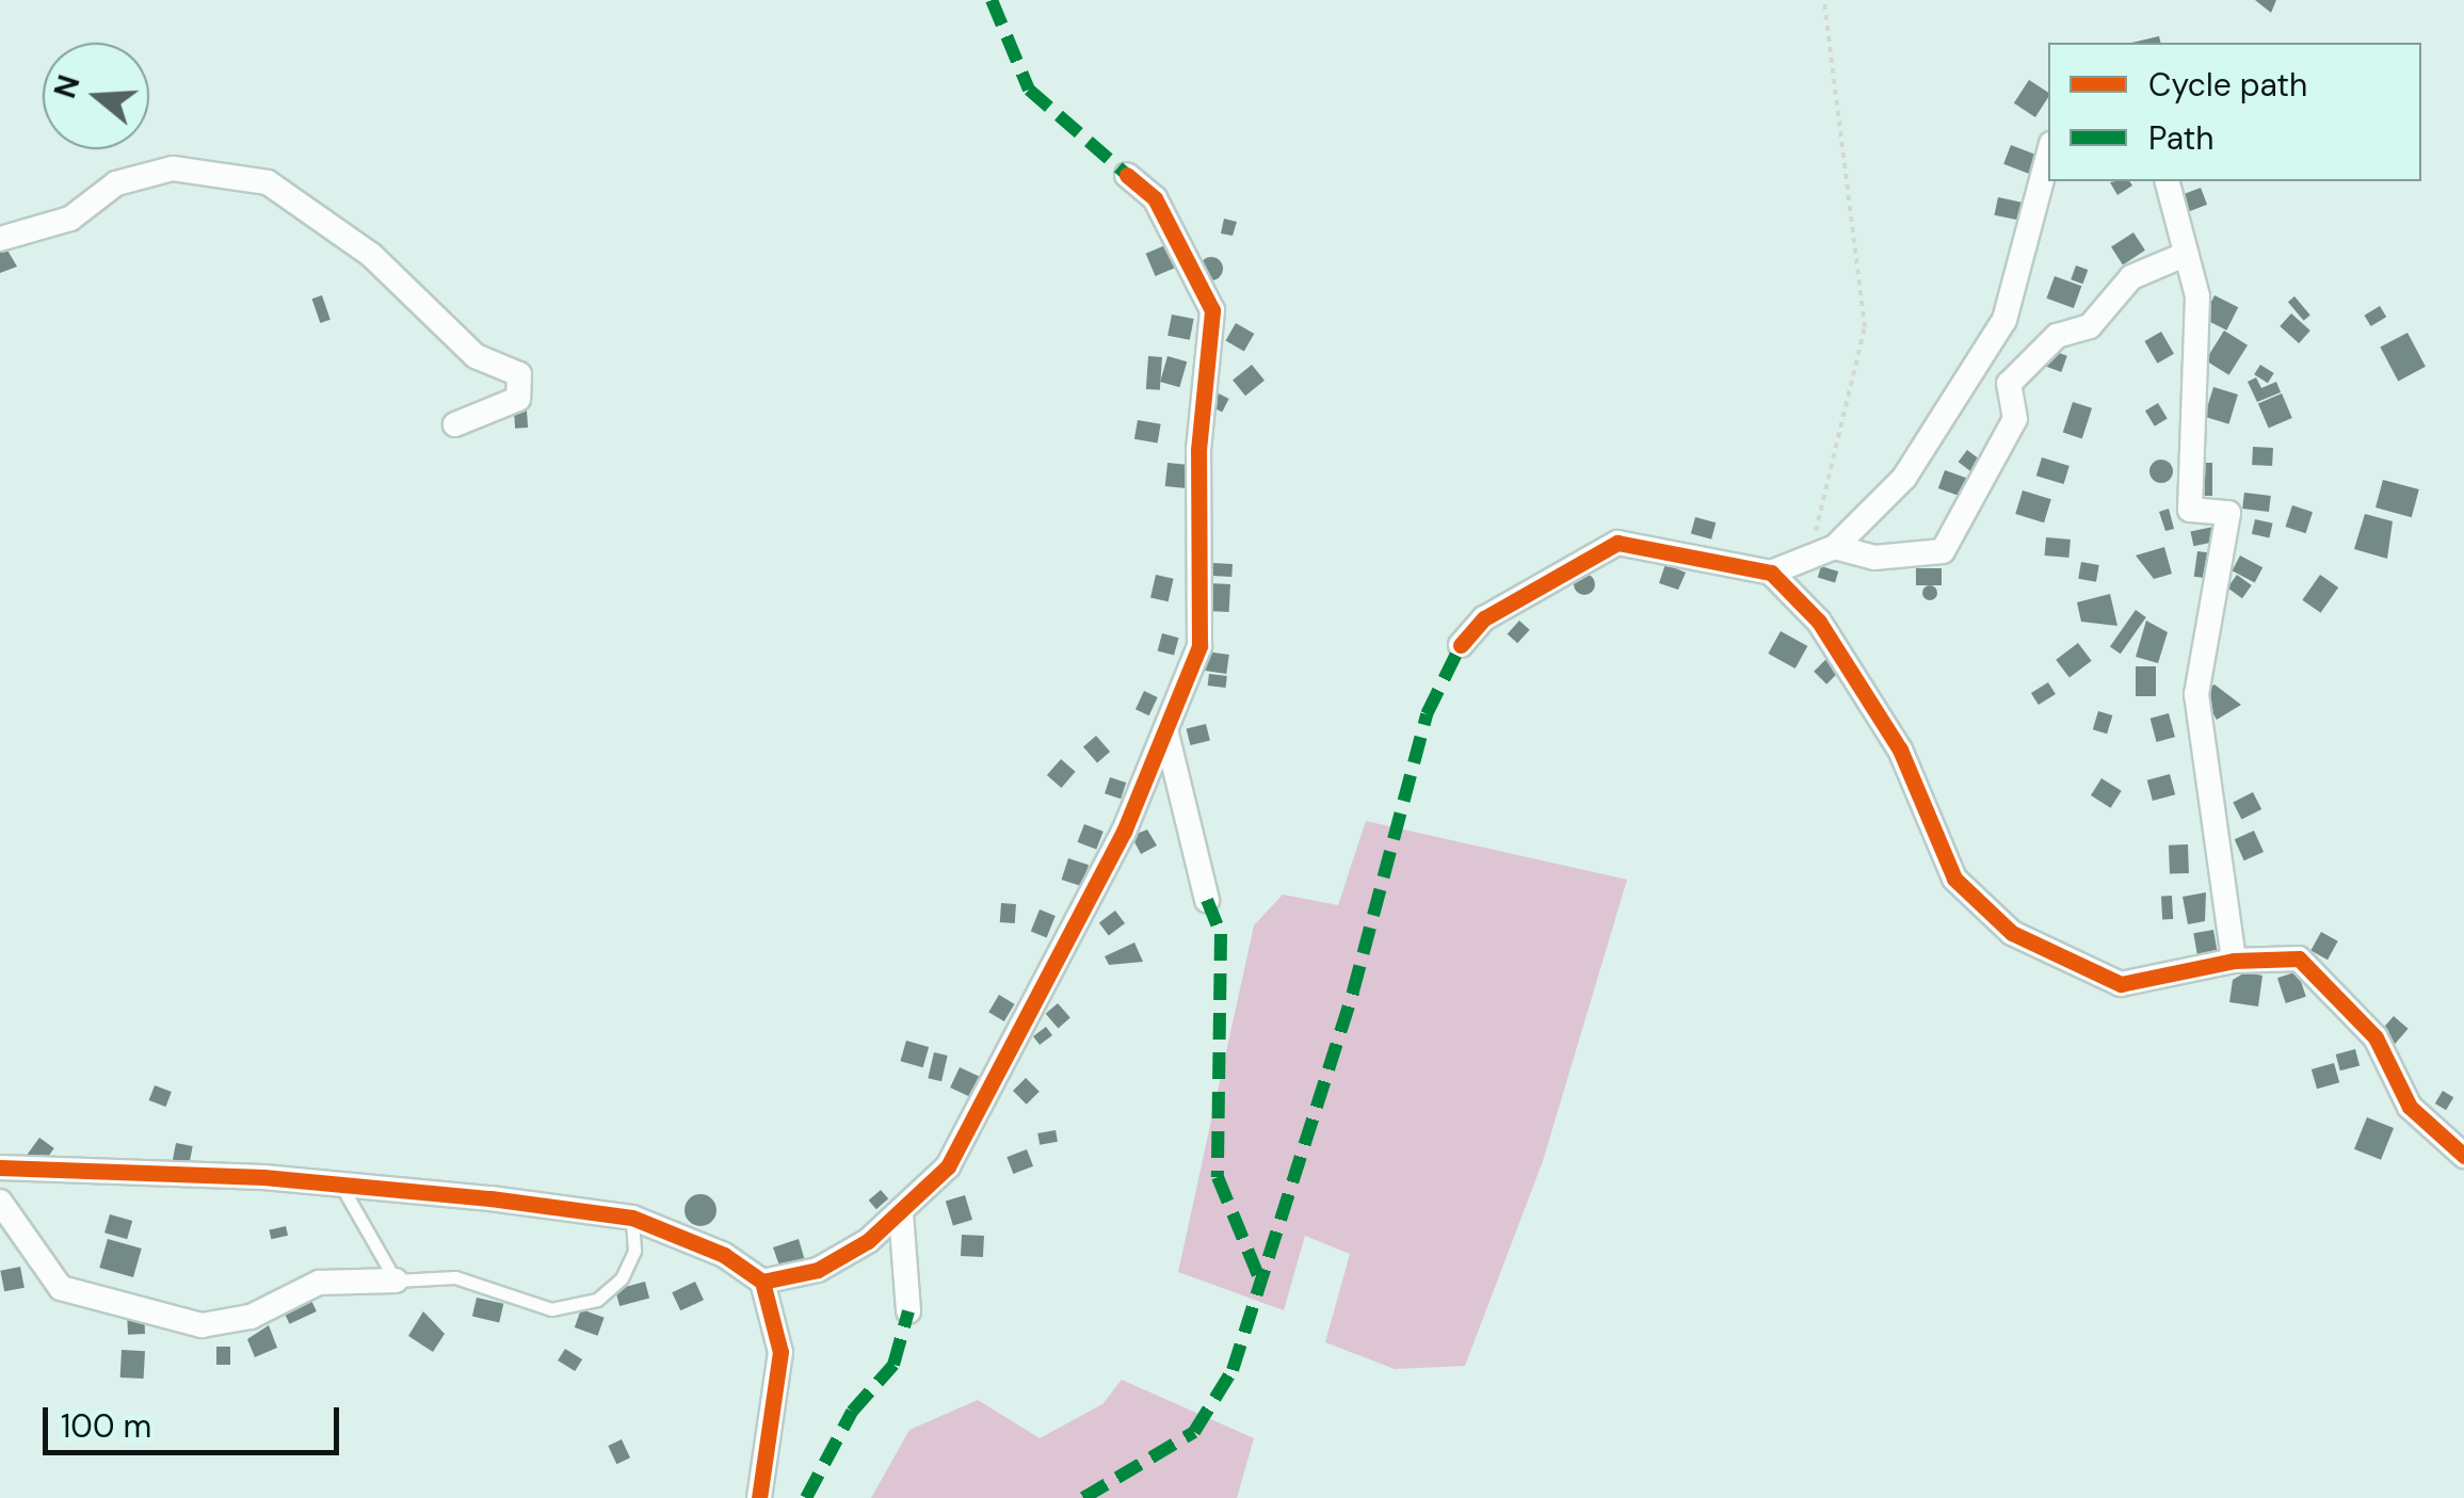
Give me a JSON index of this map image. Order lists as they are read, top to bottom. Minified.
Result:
{"legend":["Cycle path","Path"],"scale_bar":"100 m","north":"left"}
